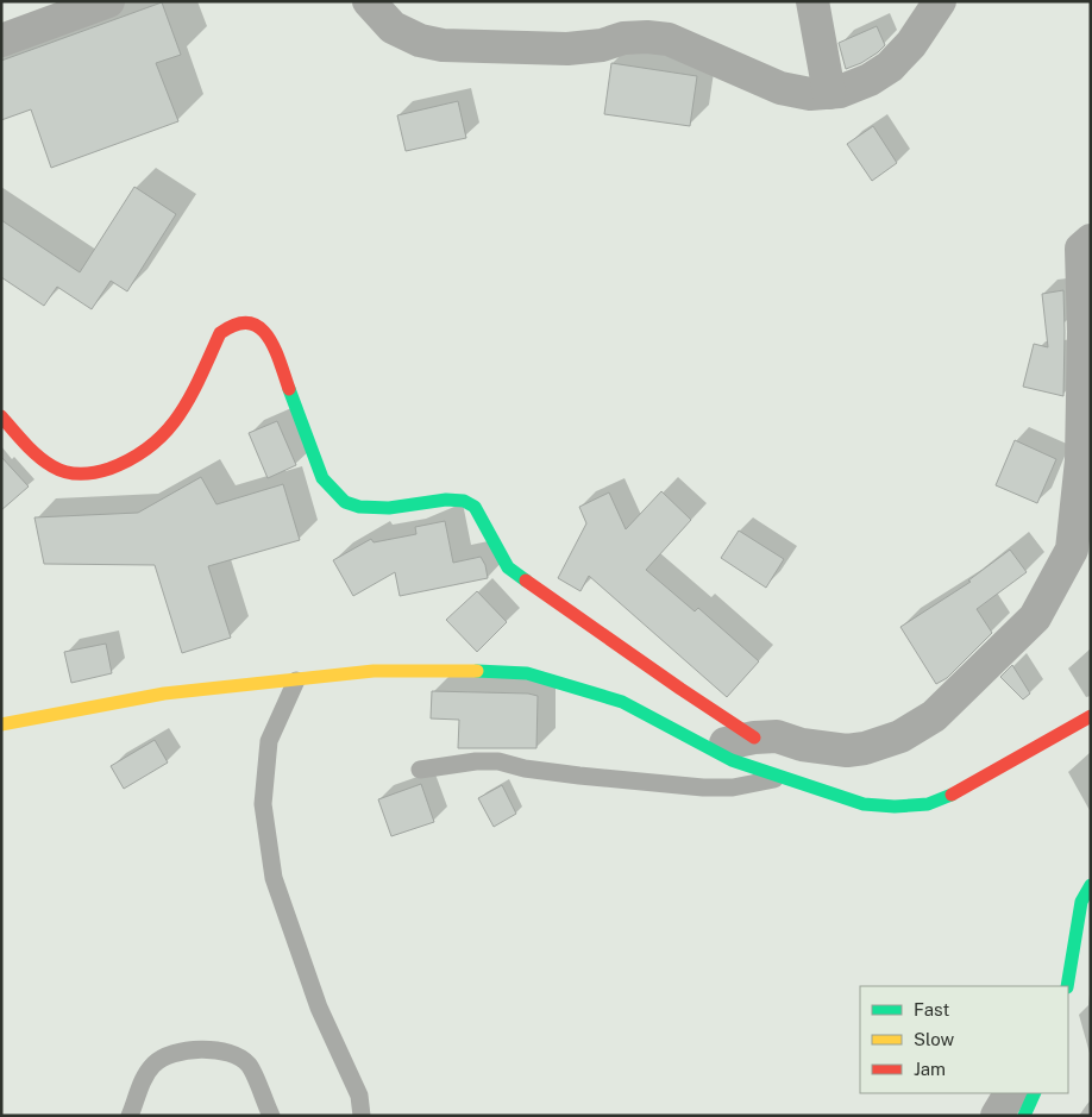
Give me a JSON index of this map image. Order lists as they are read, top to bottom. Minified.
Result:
{"legend":["Fast","Slow","Jam"]}
